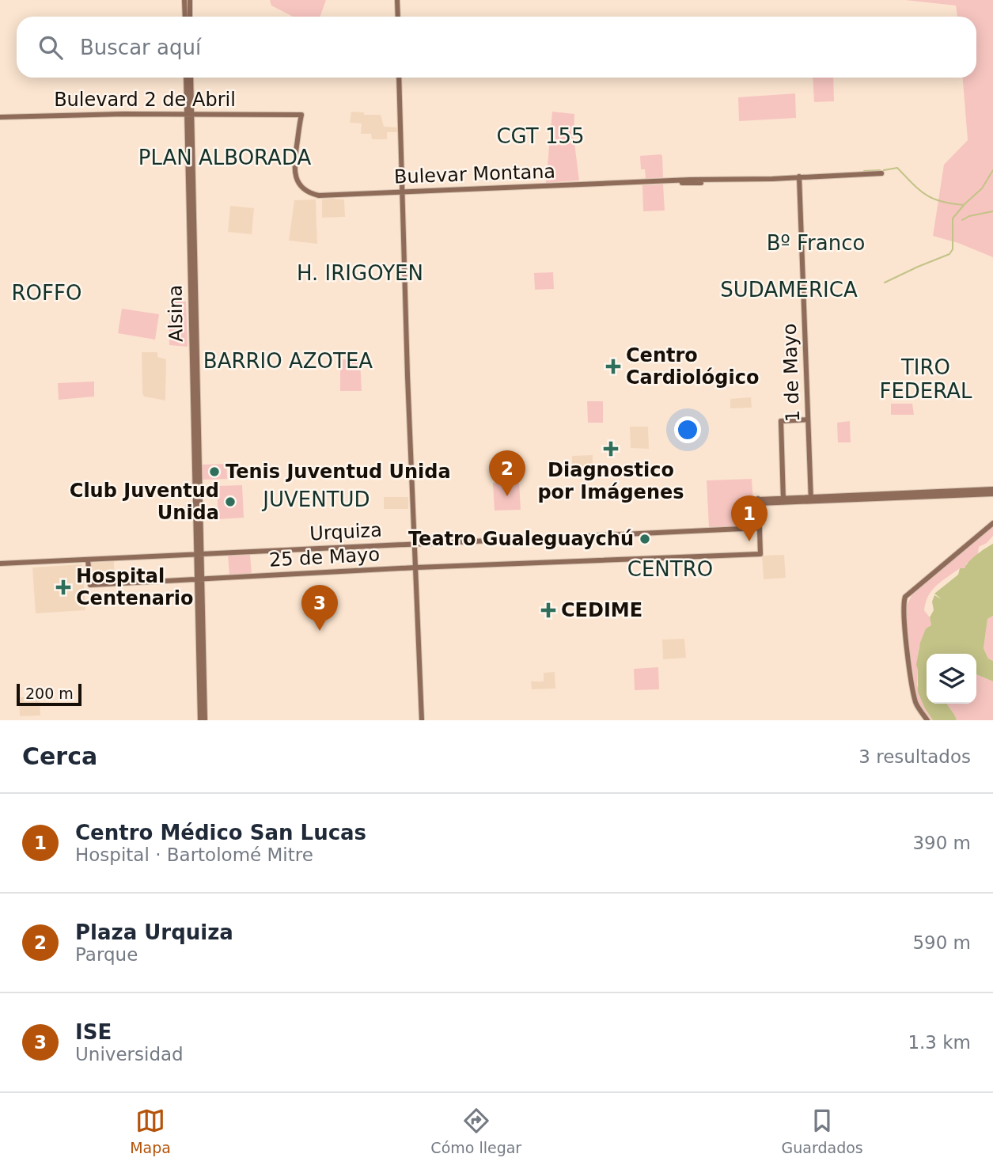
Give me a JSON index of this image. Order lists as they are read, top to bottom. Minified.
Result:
{"streets":{"main road":["Bulevard 2 de Abril","Bulevar Montana","Alsina","1 de Mayo","Urquiza","25 de Mayo"]},"crossings":[["Bulevard 2 de Abril","Bulevar Montana"],["Bulevard 2 de Abril","Alsina"],["Bulevar Montana","1 de Mayo"],["Alsina","Urquiza"],["Alsina","25 de Mayo"],["Urquiza","25 de Mayo"]],"districts":["CGT 155","PLAN ALBORADA","Bº Franco","H. IRIGOYEN","SUDAMERICA","ROFFO","BARRIO AZOTEA","TIRO FEDERAL","JUVENTUD","CENTRO"],"places":{"health":["Centro Cardiológico","Diagnostico por Imágenes","Hospital Centenario","CEDIME"],"other":["Tenis Juventud Unida","Club Juventud Unida","Teatro Gualeguaychú"]},"scale_bar":"200 m","page":{"search":"Buscar aquí","pins":["2","1","3"],"scale":"200 m","heading":["Cerca","3 resultados"],"list":[{"mark":"1","name":"Centro Médico San Lucas","note":"Hospital · Bartolomé Mitre","value":"390 m"},{"mark":"2","name":"Plaza Urquiza","note":"Parque","value":"590 m"},{"mark":"3","name":"ISE","note":"Universidad","value":"1.3 km"}],"nav":["Mapa","Cómo llegar","Guardados"]}}
